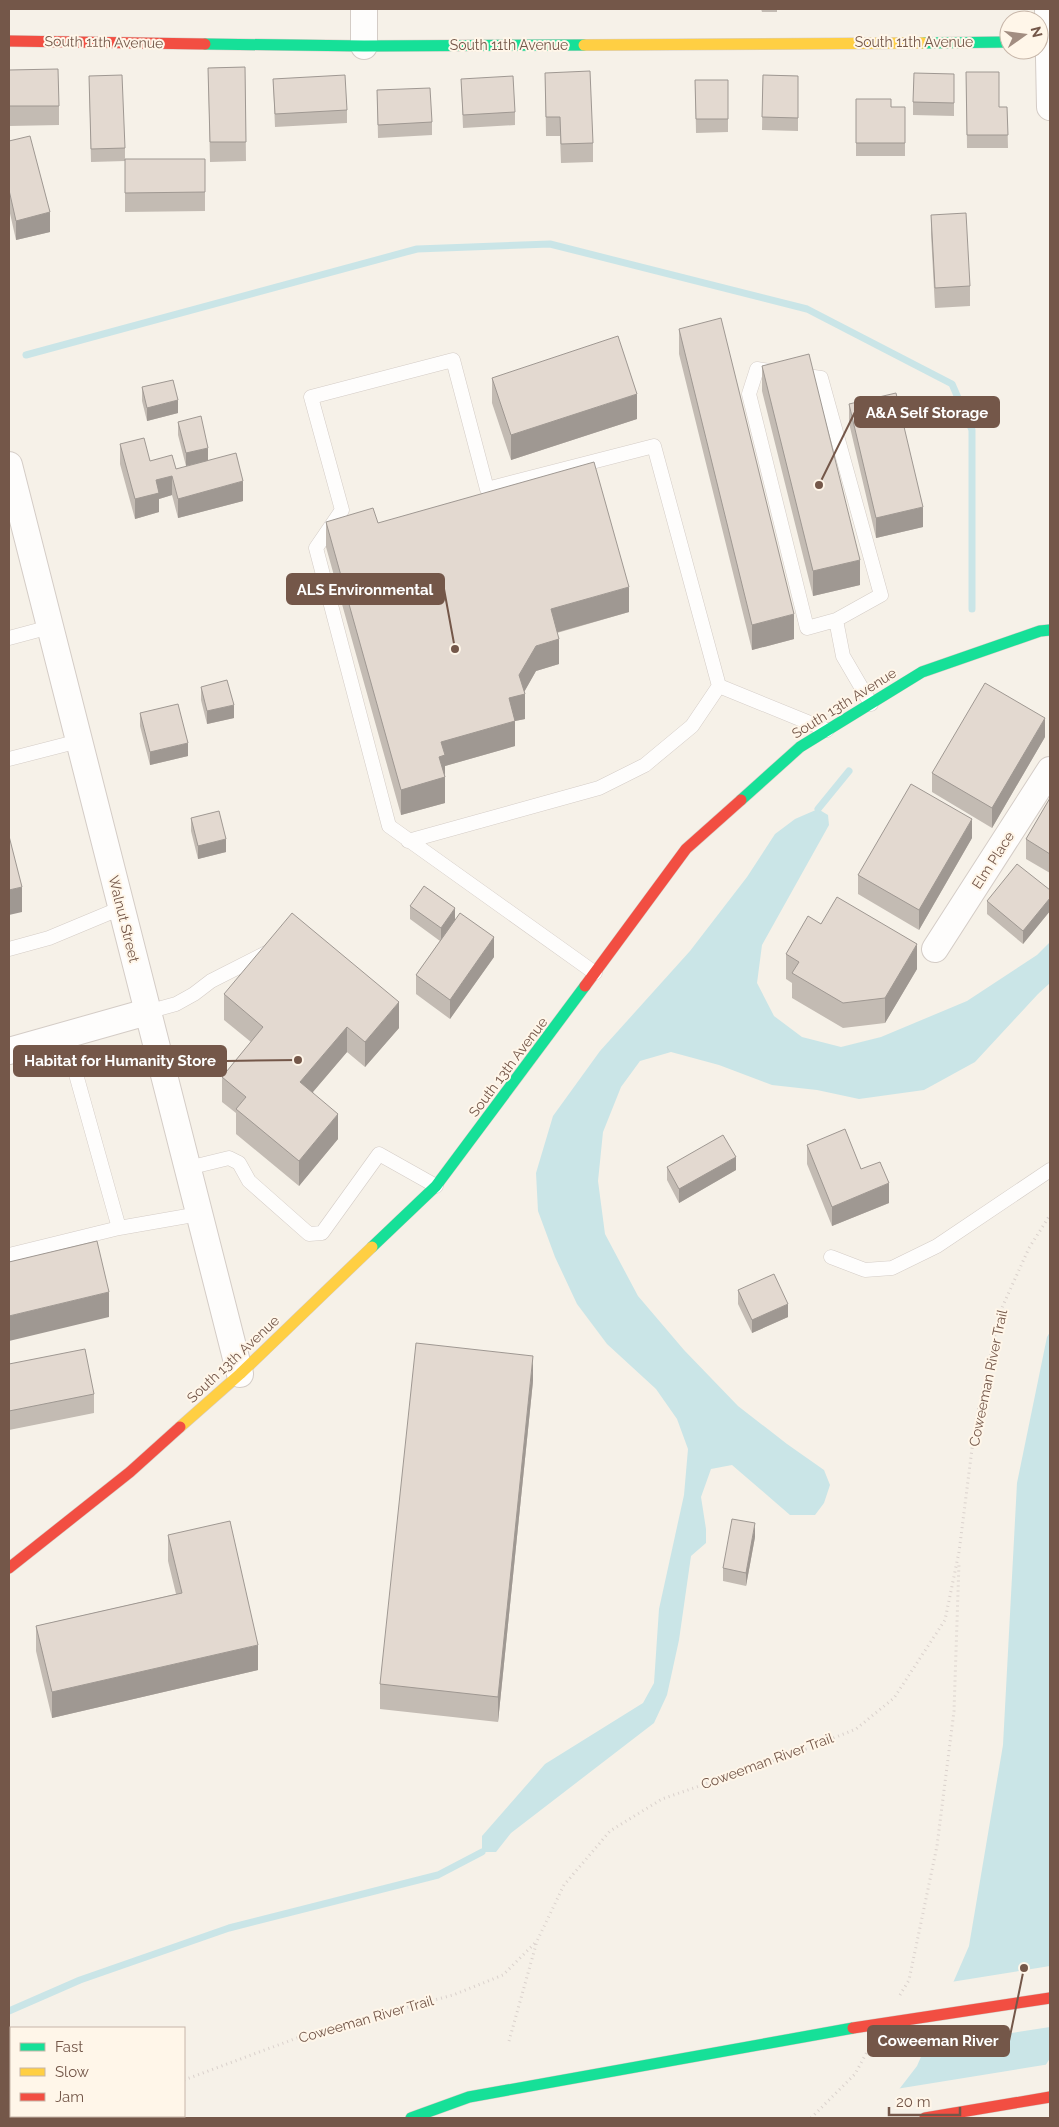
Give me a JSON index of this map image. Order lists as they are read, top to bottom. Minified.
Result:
{"streets":{"main road":["South 11th Avenue","South 13th Avenue"],"street":["Elm Place","Walnut Street"],"path":["Coweeman River Trail"]},"crossings":[["South 13th Avenue","Walnut Street"]],"places":["A&A Self Storage","ALS Environmental","Habitat for Humanity Store","Coweeman River"],"legend":["Fast","Slow","Jam"],"scale_bar":"20 m","north":"right"}
